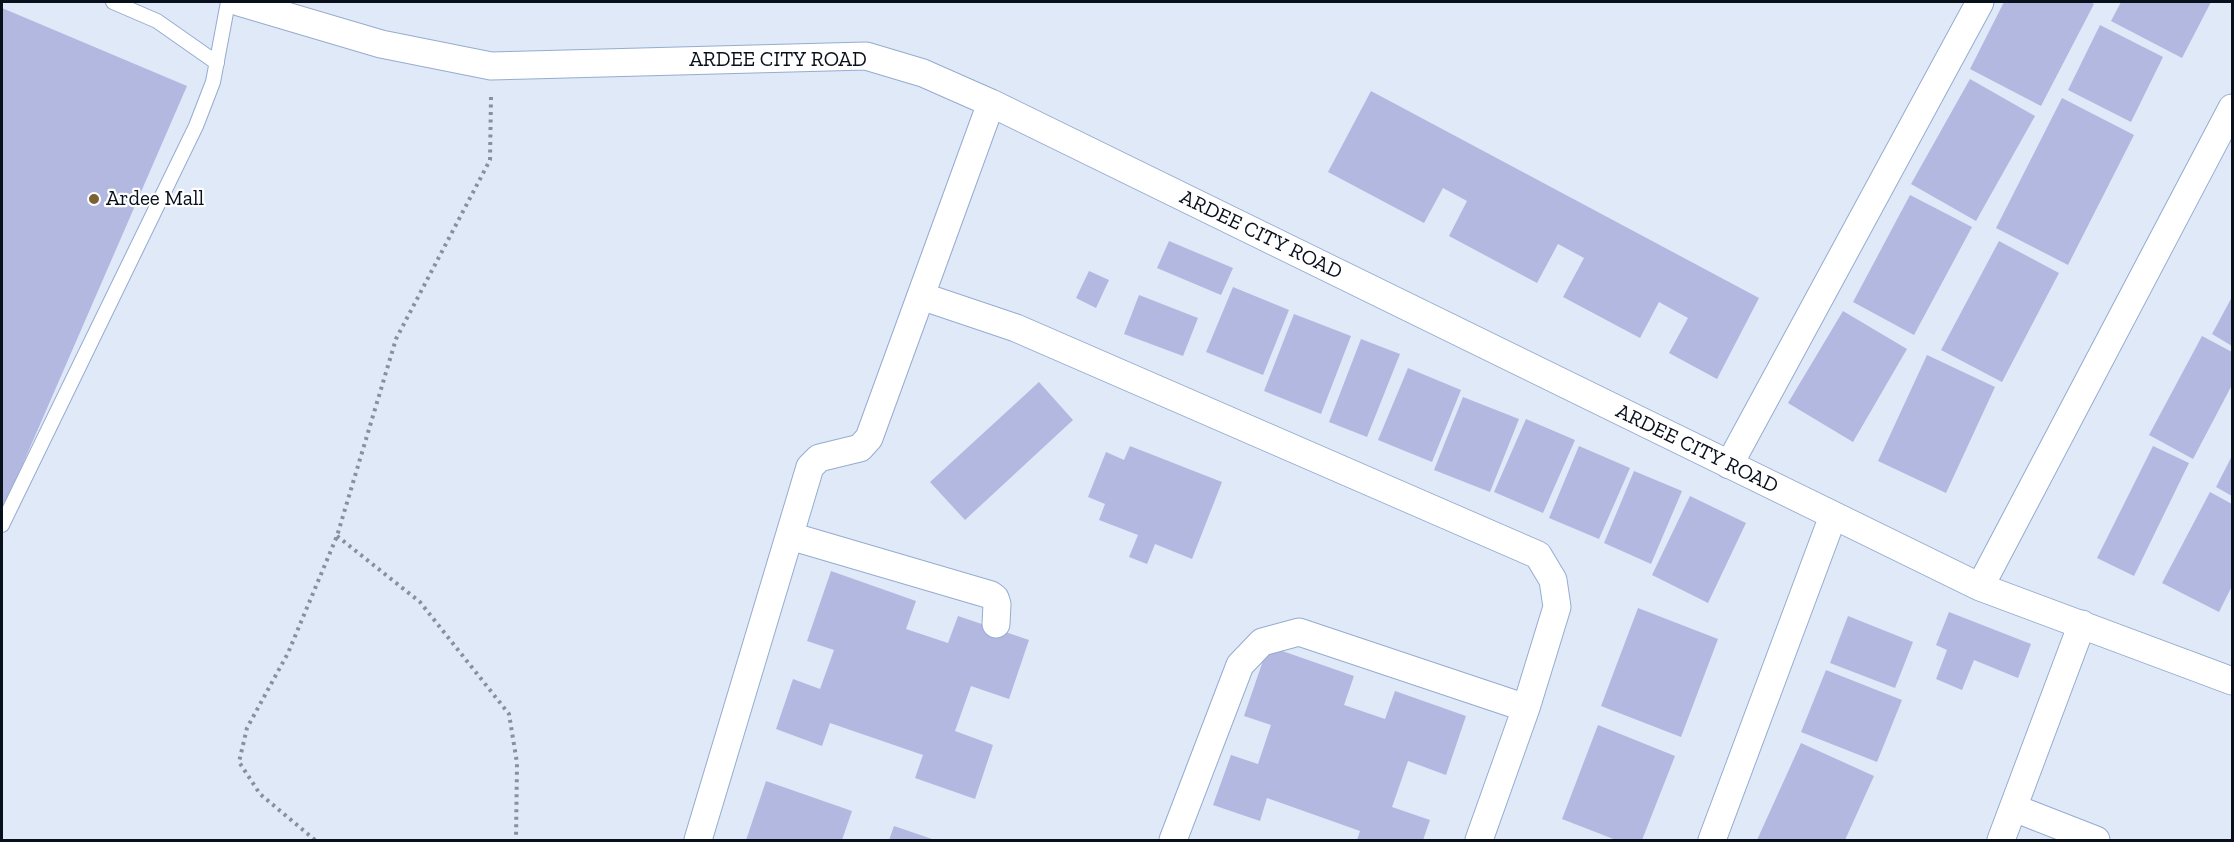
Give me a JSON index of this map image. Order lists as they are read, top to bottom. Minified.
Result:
{"streets":{"street":["ARDEE CITY ROAD"]},"places":["Ardee Mall"]}
